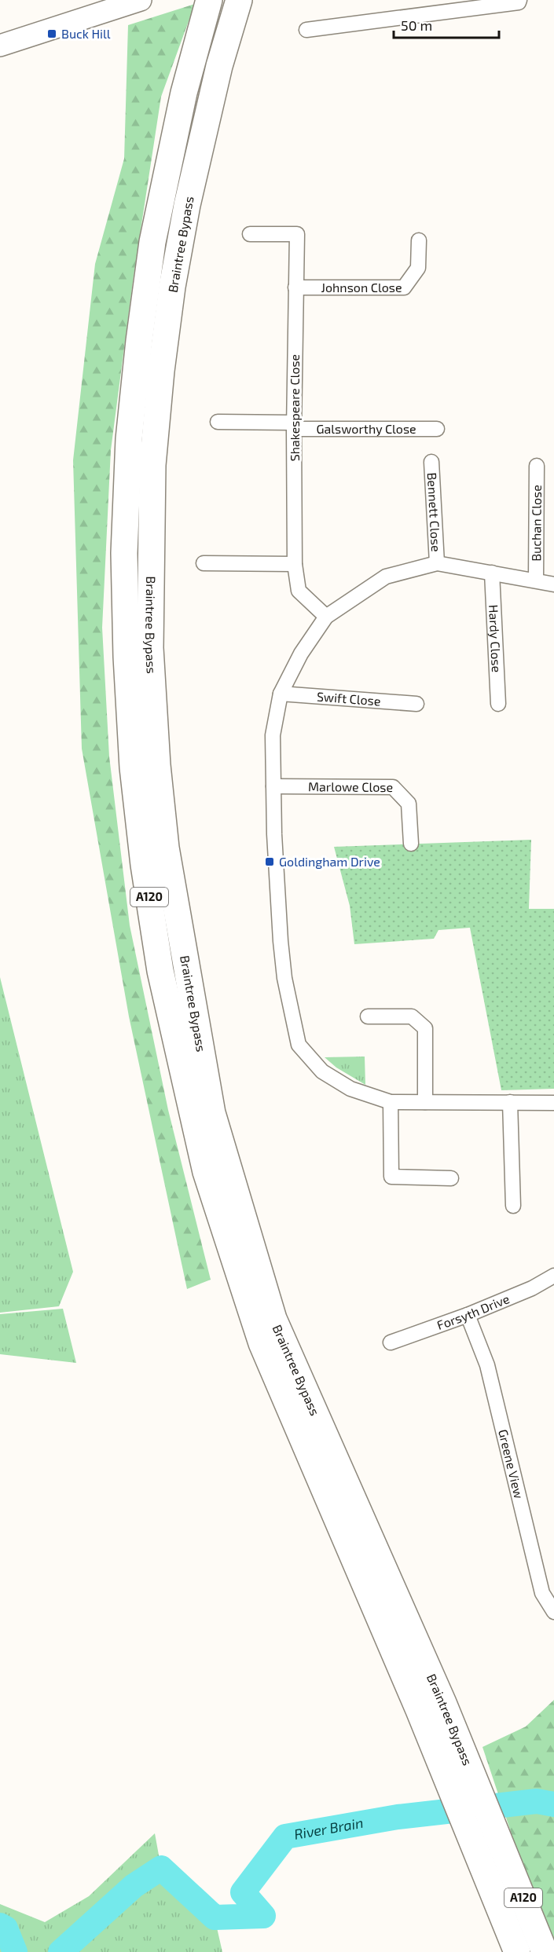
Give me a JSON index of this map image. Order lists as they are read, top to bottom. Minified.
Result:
{"streets":{"highway":["Braintree Bypass","A120"],"street":["Johnson Close","Shakespeare Close","Galsworthy Close","Bennett Close","Buchan Close","Hardy Close","Swift Close","Marlowe Close","Forsyth Drive","Greene View"]},"crossings":[["Johnson Close","Shakespeare Close"],["Shakespeare Close","Galsworthy Close"],["Forsyth Drive","Greene View"]],"water":["River Brain"],"places":{"transit":["Buck Hill","Goldingham Drive"]},"scale_bar":"50 m"}
